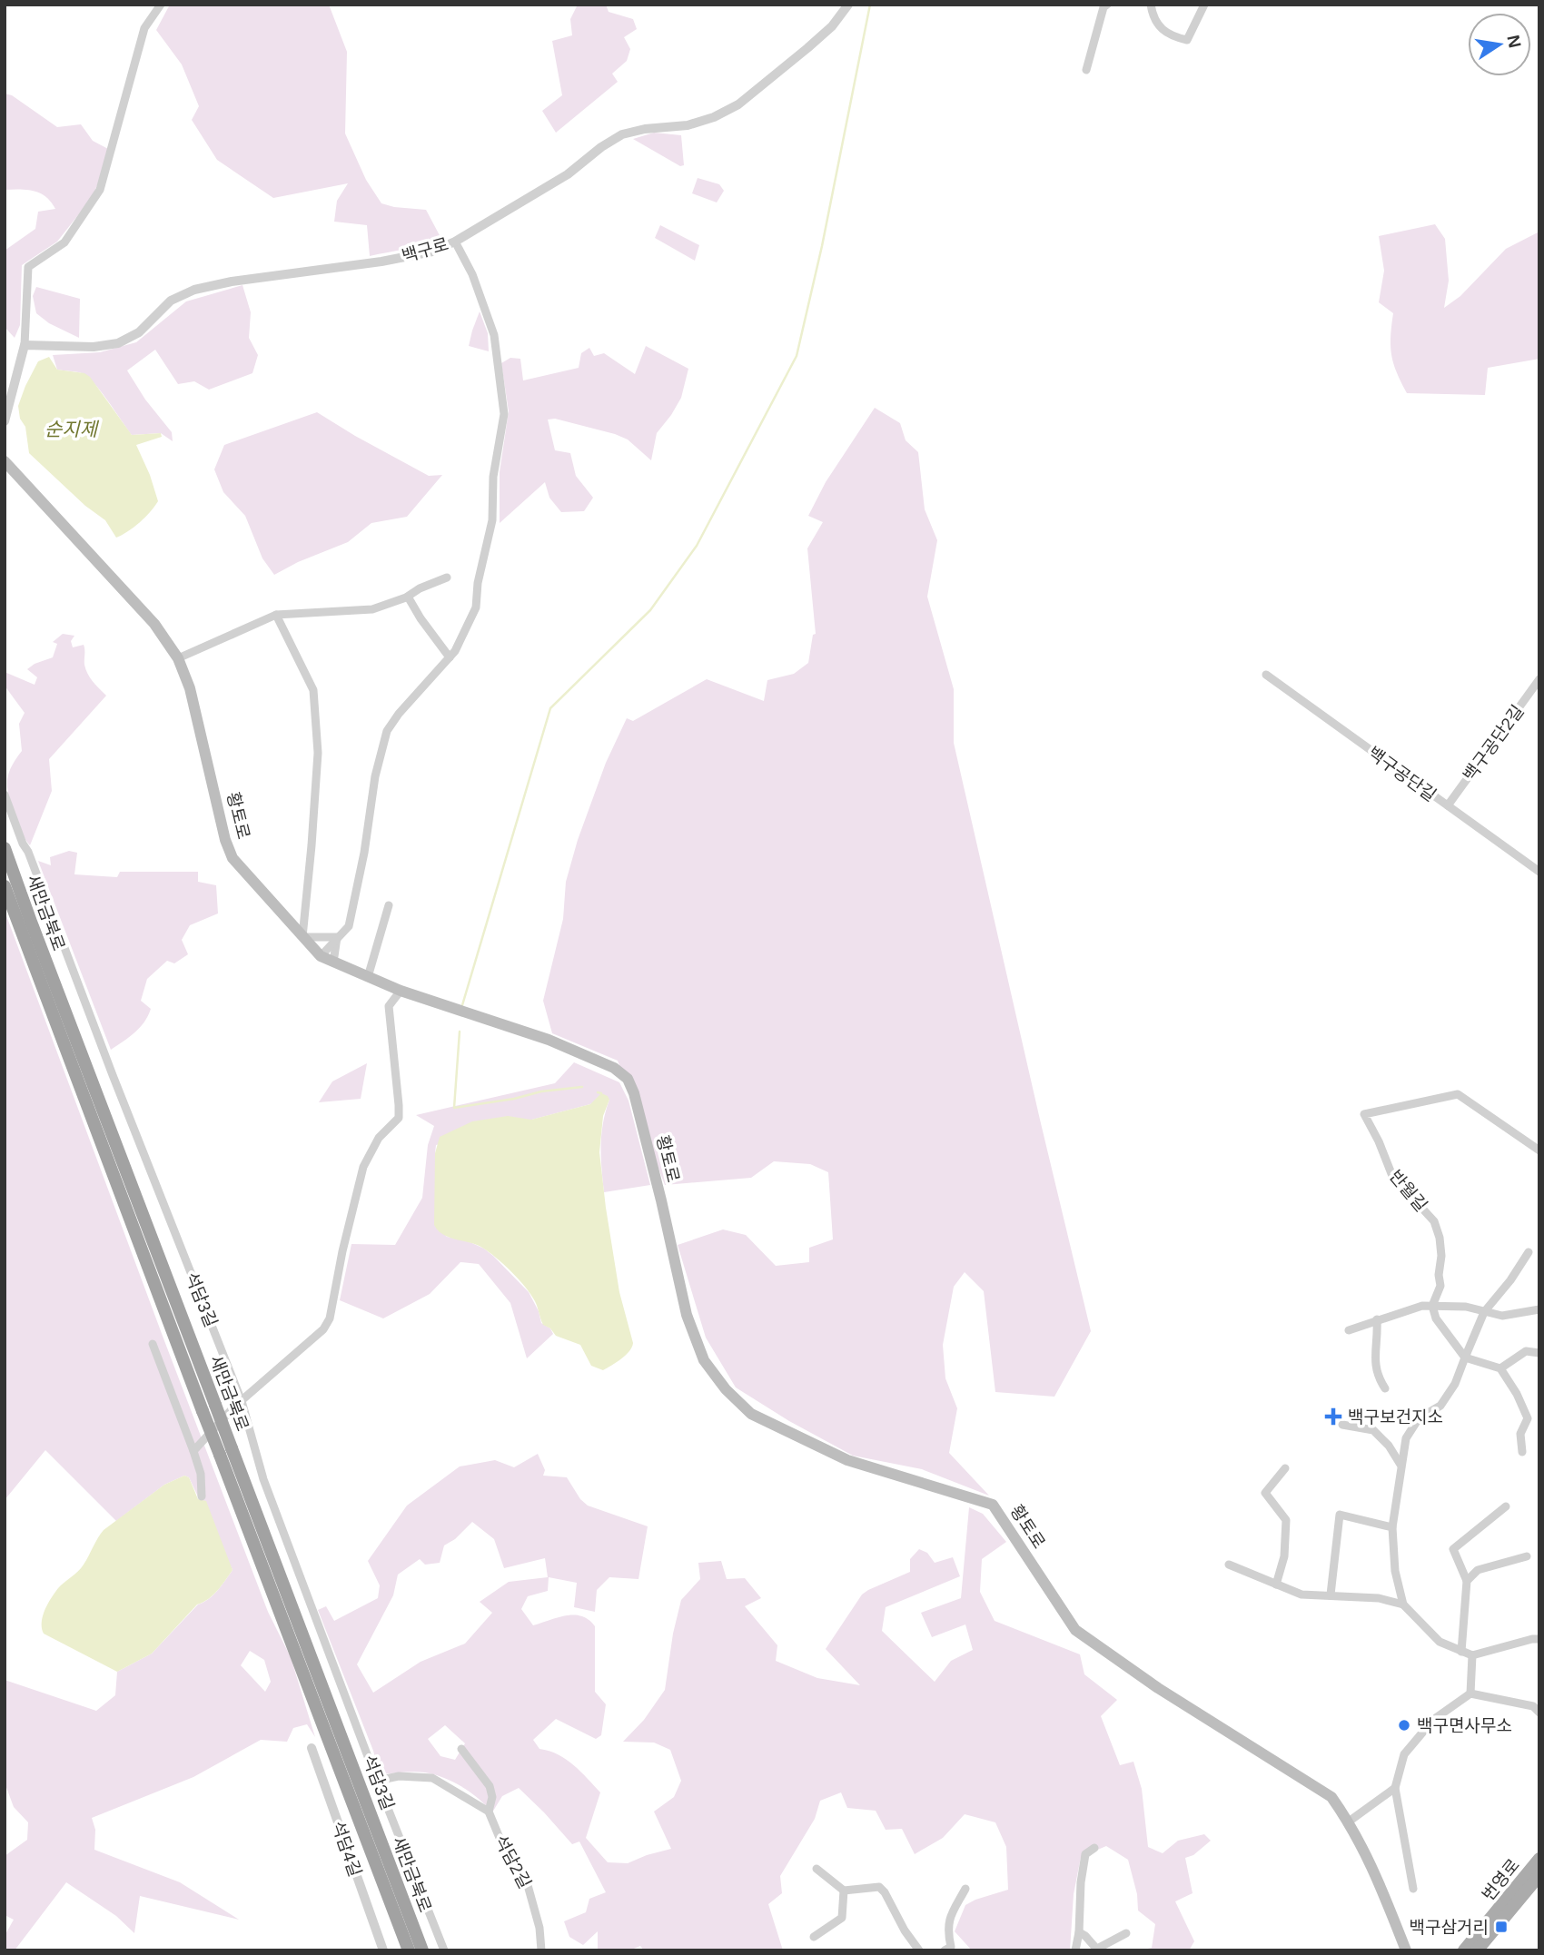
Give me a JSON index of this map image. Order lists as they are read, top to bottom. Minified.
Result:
{"streets":{"highway":["새만금북로"],"main road":["황토로","번영로"],"street":["백구로","백구공단2길","백구공단길","반월길","석담3길","석담4길","석담2길"]},"crossings":[["백구공단2길","백구공단길"]],"water":["순지제"],"places":{"health":["백구보건지소"],"other":["백구면사무소"],"transit":["백구삼거리"]},"north":"right"}
